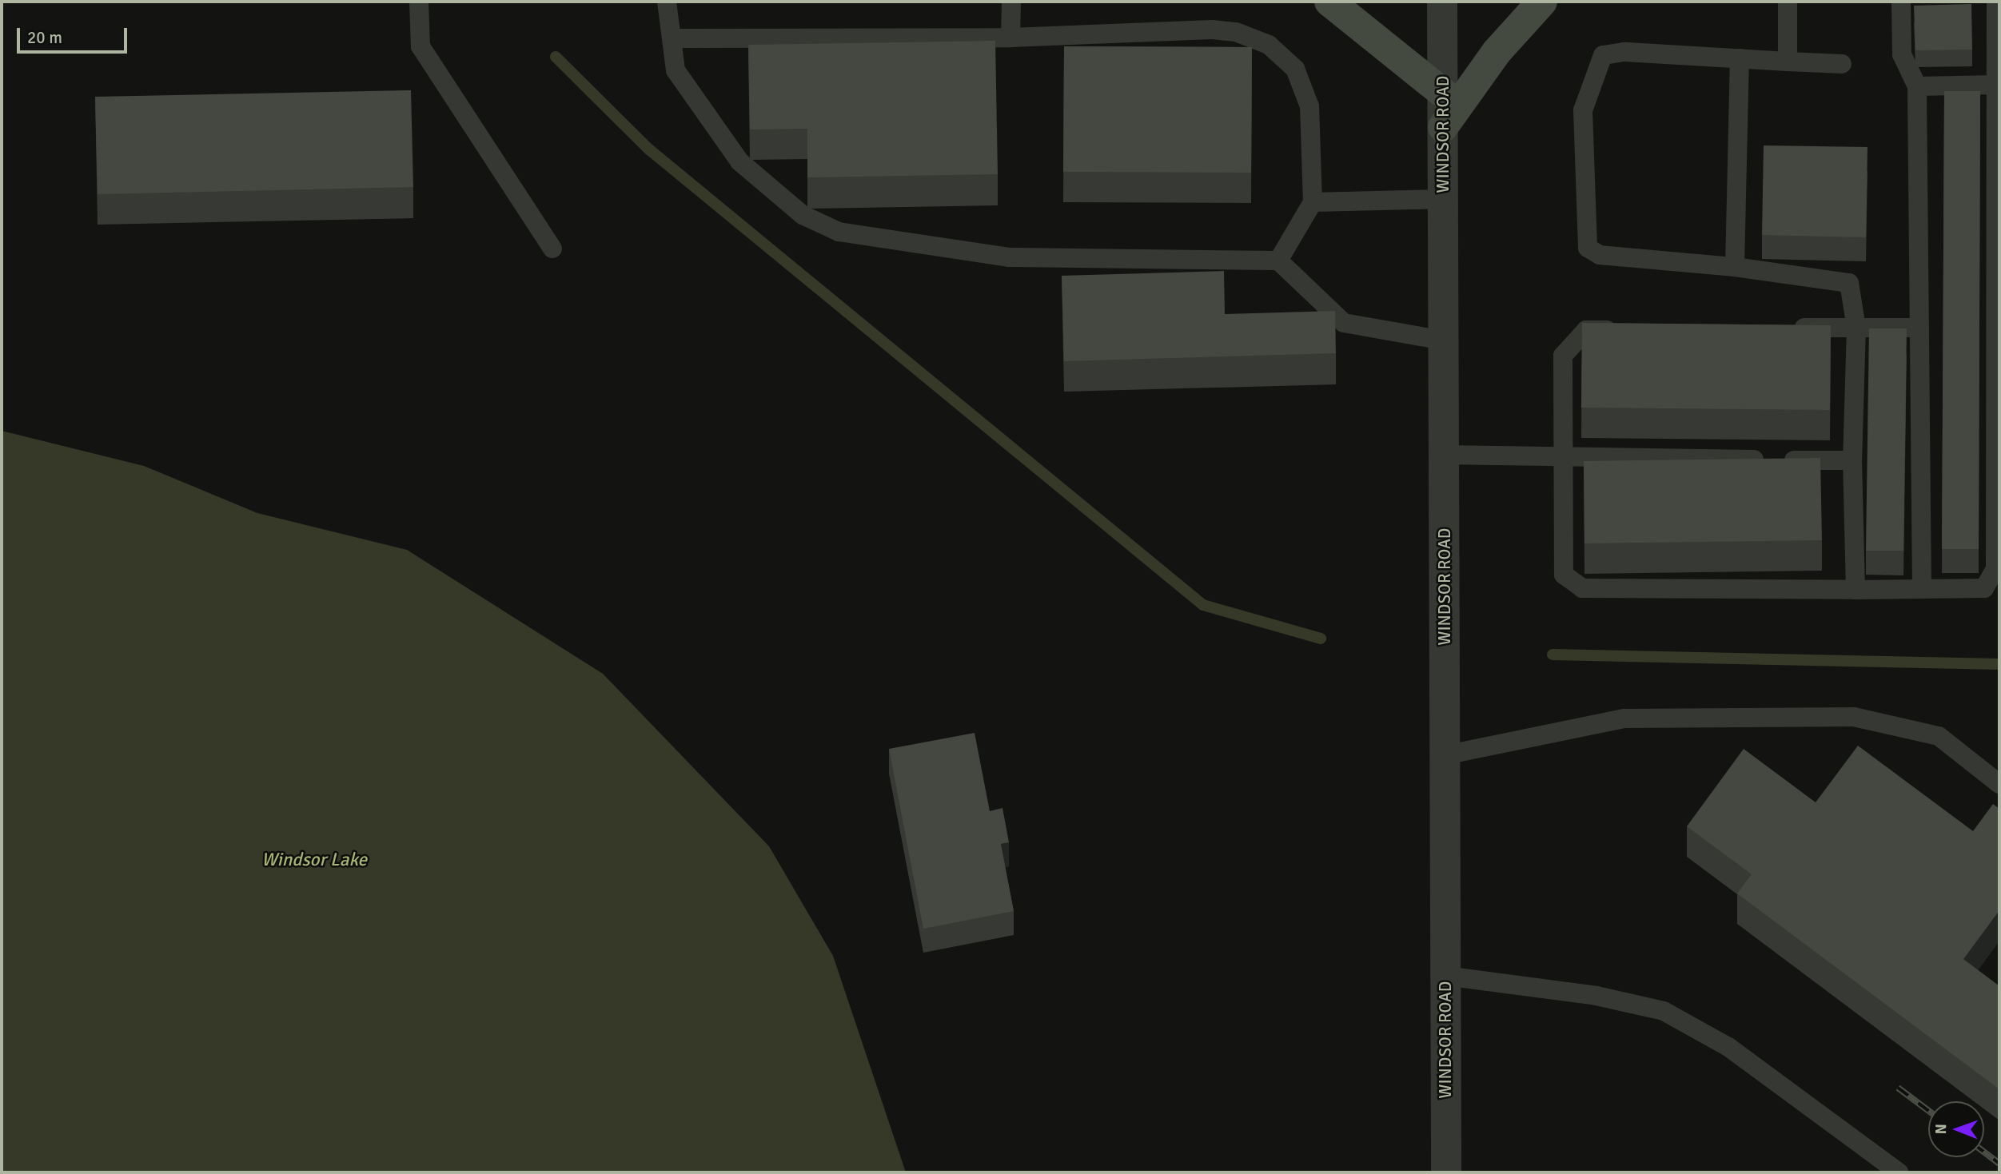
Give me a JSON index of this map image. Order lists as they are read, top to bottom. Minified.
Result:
{"streets":{"street":["WINDSOR ROAD"]},"water":["Windsor Lake"],"scale_bar":"20 m","north":"left"}
